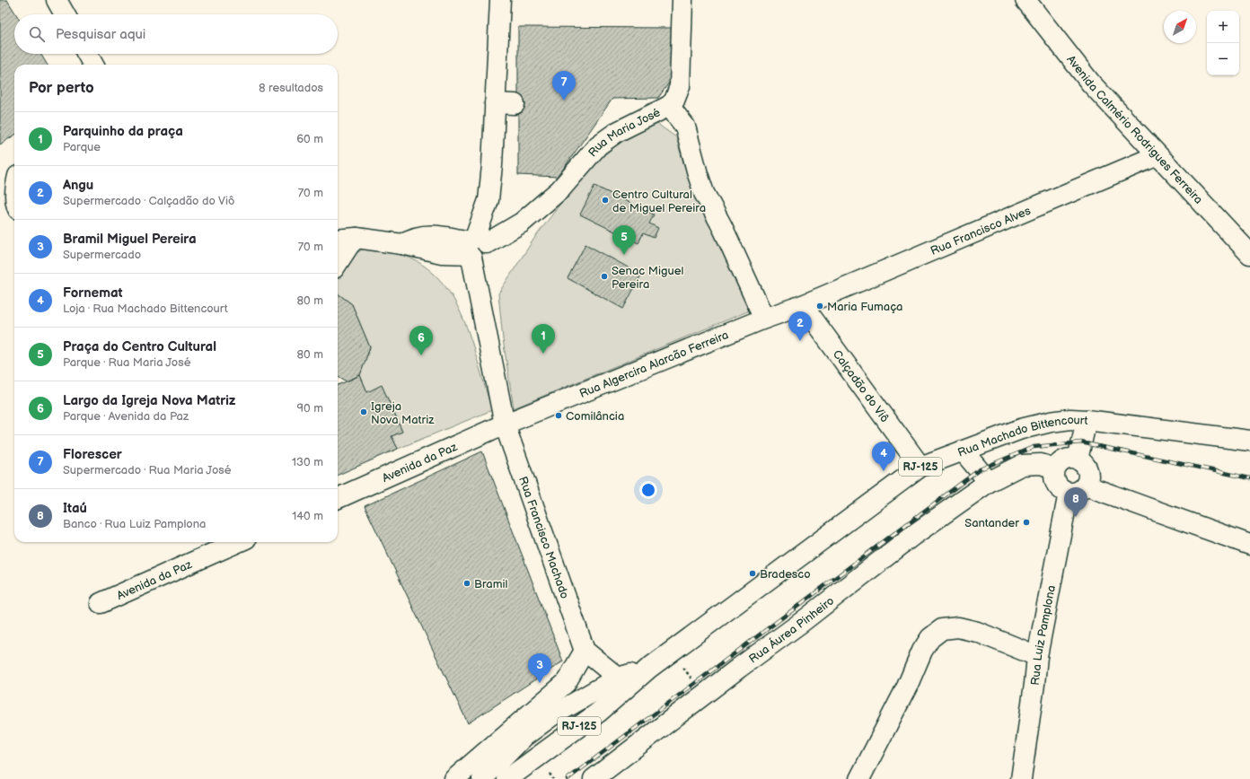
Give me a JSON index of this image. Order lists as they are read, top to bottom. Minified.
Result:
{"streets":{"street":["Avenida Calmério Rodrigues Ferreira","Rua Maria José","Rua Francisco Alves","Rua Algercira Alarcão Ferreira","Calçadão do Viô","Rua Machado Bittencourt","Avenida da Paz","RJ-125","Rua Francisco Machado","Rua Áurea Pinheiro","Rua Luiz Pamplona"]},"crossings":[["Avenida Calmério Rodrigues Ferreira","Rua Francisco Alves"],["Rua Maria José","Rua Algercira Alarcão Ferreira"],["Rua Maria José","Rua Francisco Machado"],["Rua Francisco Alves","Rua Algercira Alarcão Ferreira"],["Rua Francisco Alves","Calçadão do Viô"],["Rua Algercira Alarcão Ferreira","Calçadão do Viô"],["Rua Algercira Alarcão Ferreira","Avenida da Paz"],["Rua Algercira Alarcão Ferreira","Rua Francisco Machado"],["Calçadão do Viô","Rua Machado Bittencourt"],["Avenida da Paz","Rua Francisco Machado"],["Rua Áurea Pinheiro","Rua Luiz Pamplona"]],"places":["Centro Cultural de Miguel Pereira","Senac Miguel Pereira","Maria Fumaça","Igreja Nova Matriz","Comilância","Santander","Bradesco","Bramil"],"north":"top right","page":{"map_buttons":["+","−"],"search":"Pesquisar aqui","heading":["Por perto","8 resultados"],"pins":["7","5","2","1","6","4","8","3"],"list":[{"mark":"1","name":"Parquinho da praça","note":"Parque","value":"60 m"},{"mark":"2","name":"Angu","note":"Supermercado · Calçadão do Viô","value":"70 m"},{"mark":"3","name":"Bramil Miguel Pereira","note":"Supermercado","value":"70 m"},{"mark":"4","name":"Fornemat","note":"Loja · Rua Machado Bittencourt","value":"80 m"},{"mark":"5","name":"Praça do Centro Cultural","note":"Parque · Rua Maria José","value":"80 m"},{"mark":"6","name":"Largo da Igreja Nova Matriz","note":"Parque · Avenida da Paz","value":"90 m"},{"mark":"7","name":"Florescer","note":"Supermercado · Rua Maria José","value":"130 m"},{"mark":"8","name":"Itaú","note":"Banco · Rua Luiz Pamplona","value":"140 m"}]}}
